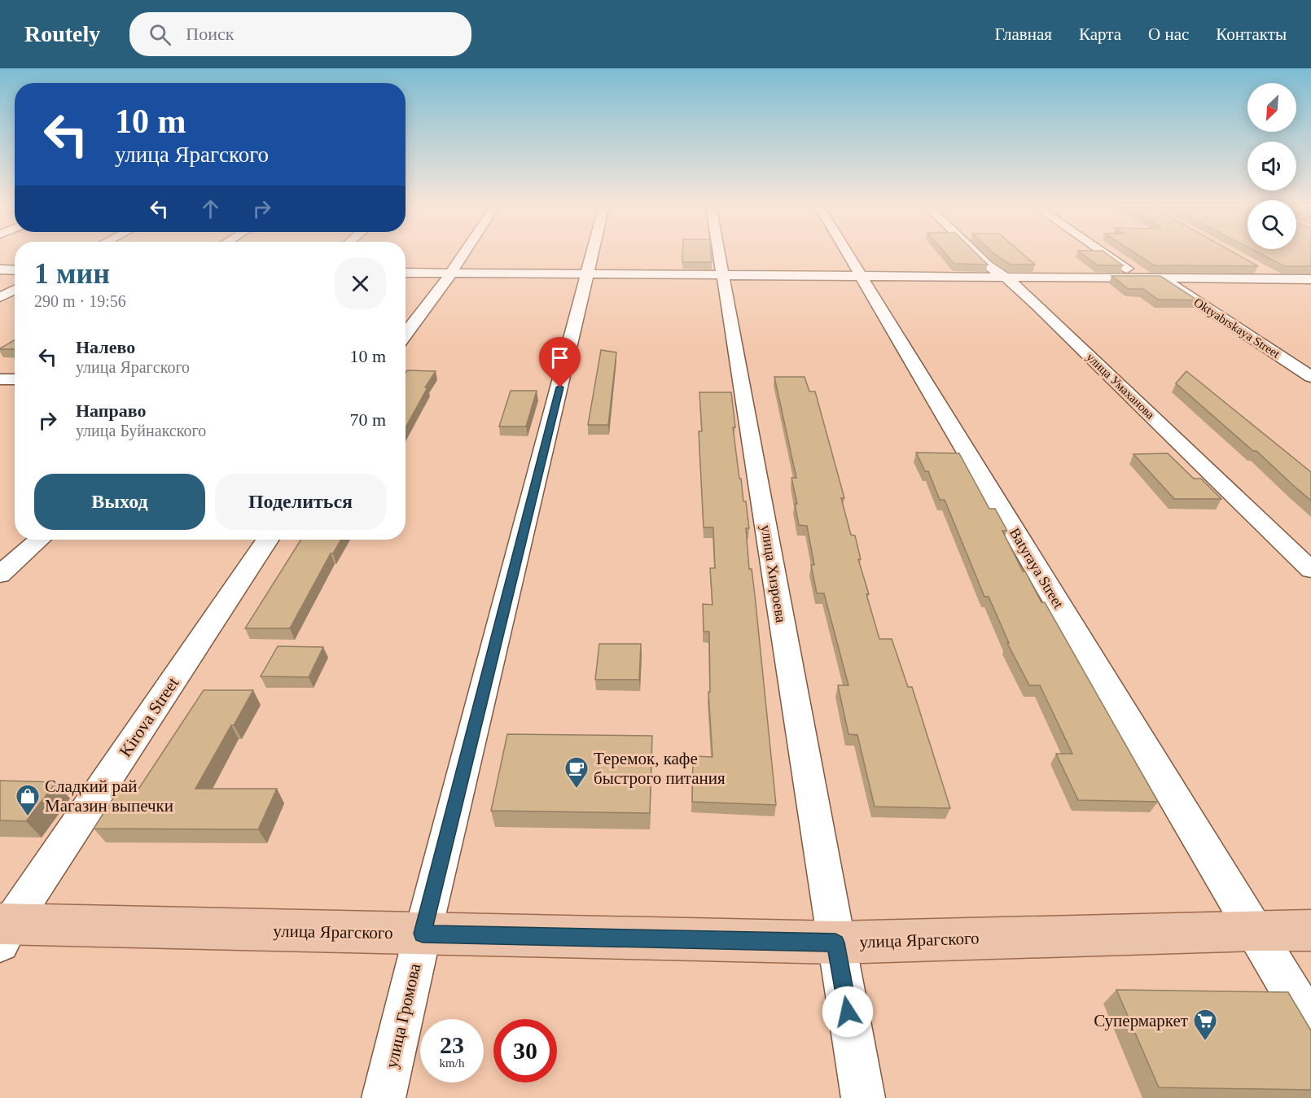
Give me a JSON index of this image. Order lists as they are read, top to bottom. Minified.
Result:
{"streets":{"main road":["улица Ярагского"],"street":["Oktyabrskaya Street","улица Умаханова","Batyraya Street","улица Хизроева","Kirova Street","улица Громова"]},"crossings":[["Batyraya Street","улица Ярагского"],["улица Хизроева","улица Ярагского"],["Kirova Street","улица Ярагского"],["улица Ярагского","улица Громова"]],"places":{"cafe":["Теремок, кафе быстрого питания"],"shop":["Сладкий рай Магазин выпечки"],"supermarket":["Супермаркет"]},"north":"bottom left","page":{"header":"Routely","search":"Поиск","nav":["Главная","Карта","О нас","Контакты"],"turn":["10 m","улица Ярагского"],"heading":["1 мин","290 m · 19:56"],"list":[{"name":"Налево","note":"улица Ярагского","value":"10 m"},{"name":"Направо","note":"улица Буйнакского","value":"70 m"}],"buttons":["Выход","Поделиться"],"speed":"23 km/h","limit":"30"}}
